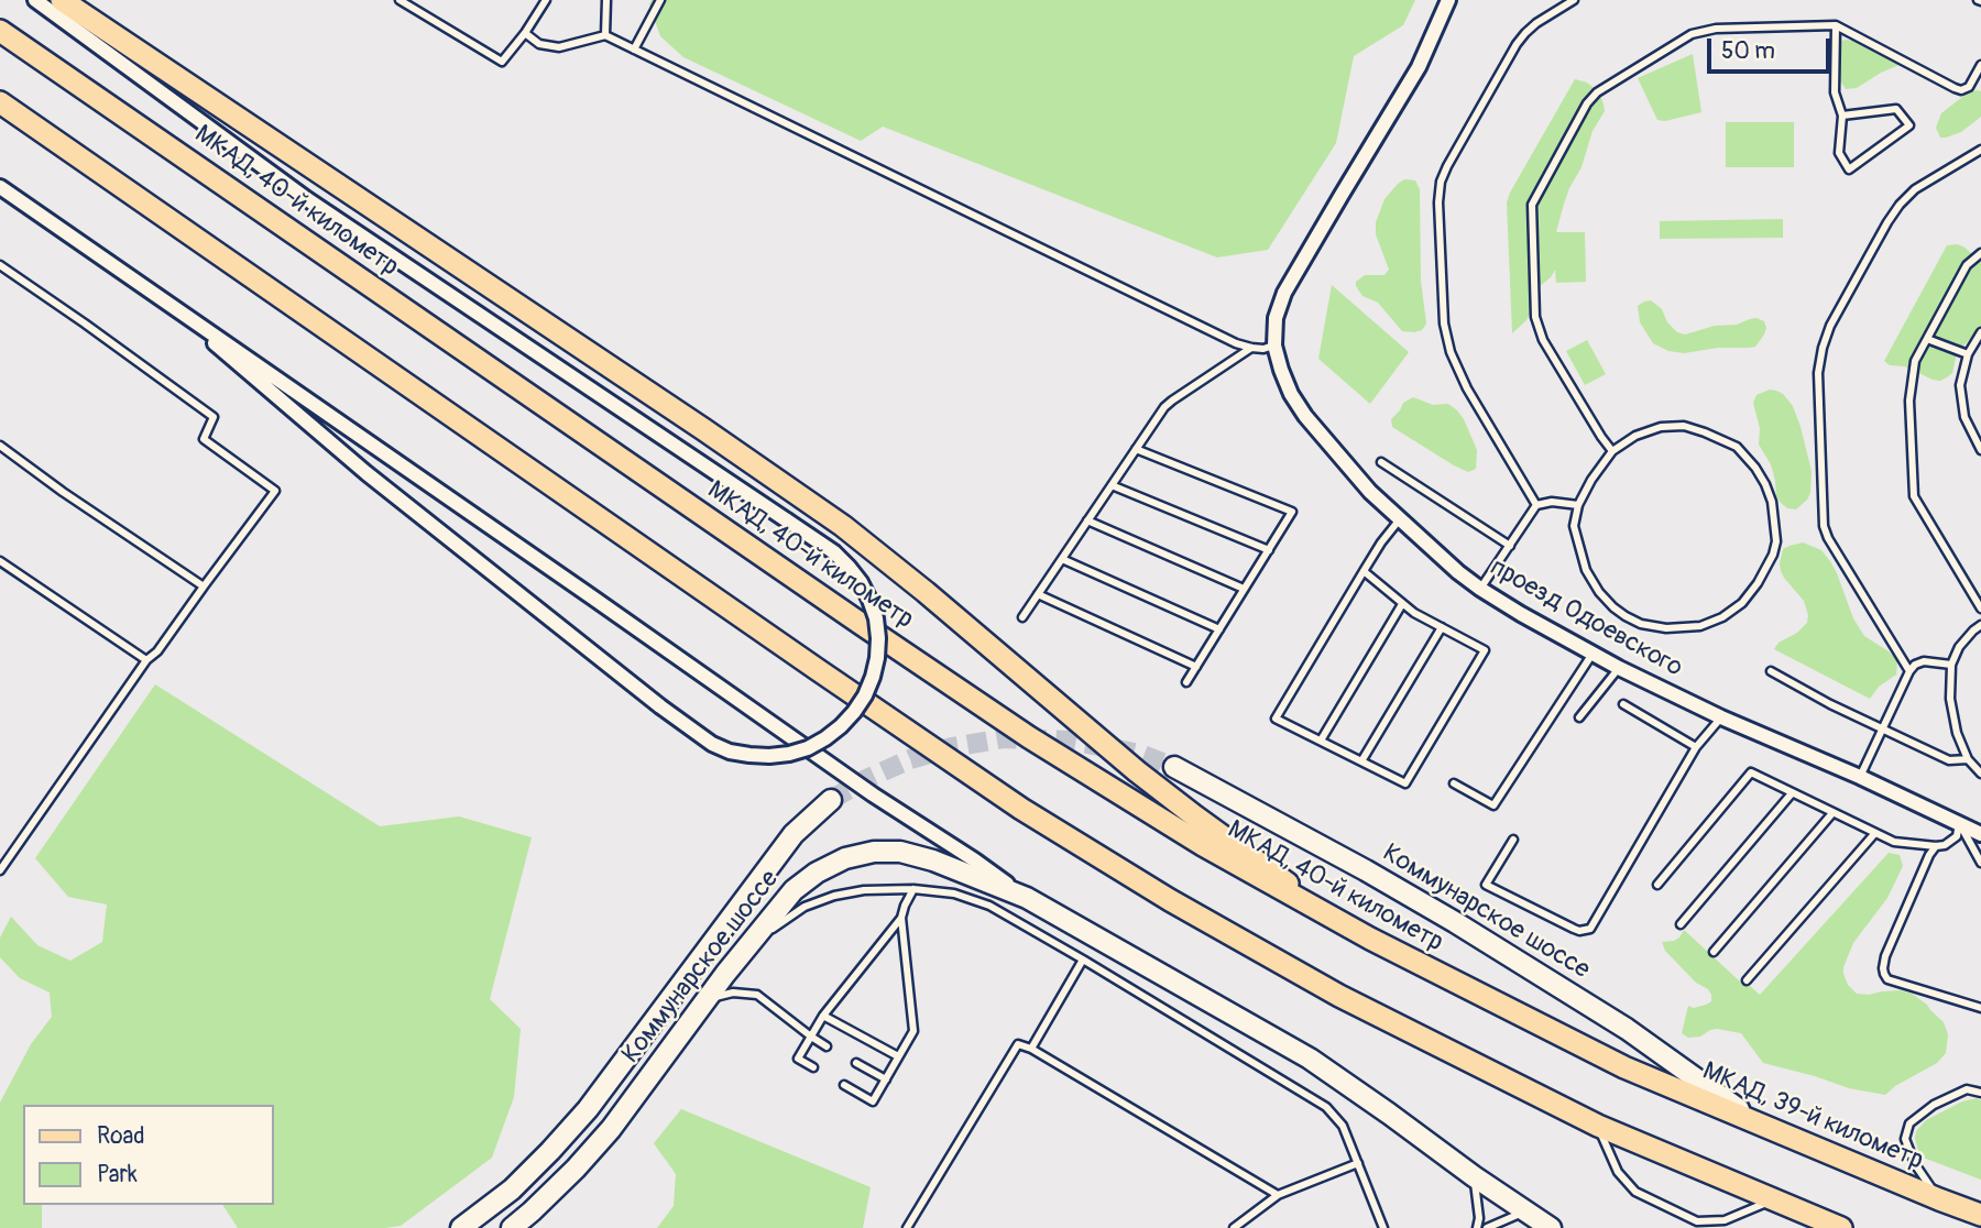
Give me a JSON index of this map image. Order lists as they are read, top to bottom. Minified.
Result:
{"streets":{"main road":["МКАД, 40-й километр","Коммунарское шоссе","МКАД, 39-й километр"],"street":["проезд Одоевского"]},"crossings":[["МКАД, 40-й километр","МКАД, 39-й километр"],["Коммунарское шоссе","МКАД, 39-й километр"]],"legend":["Road","Park"],"scale_bar":"50 m"}
